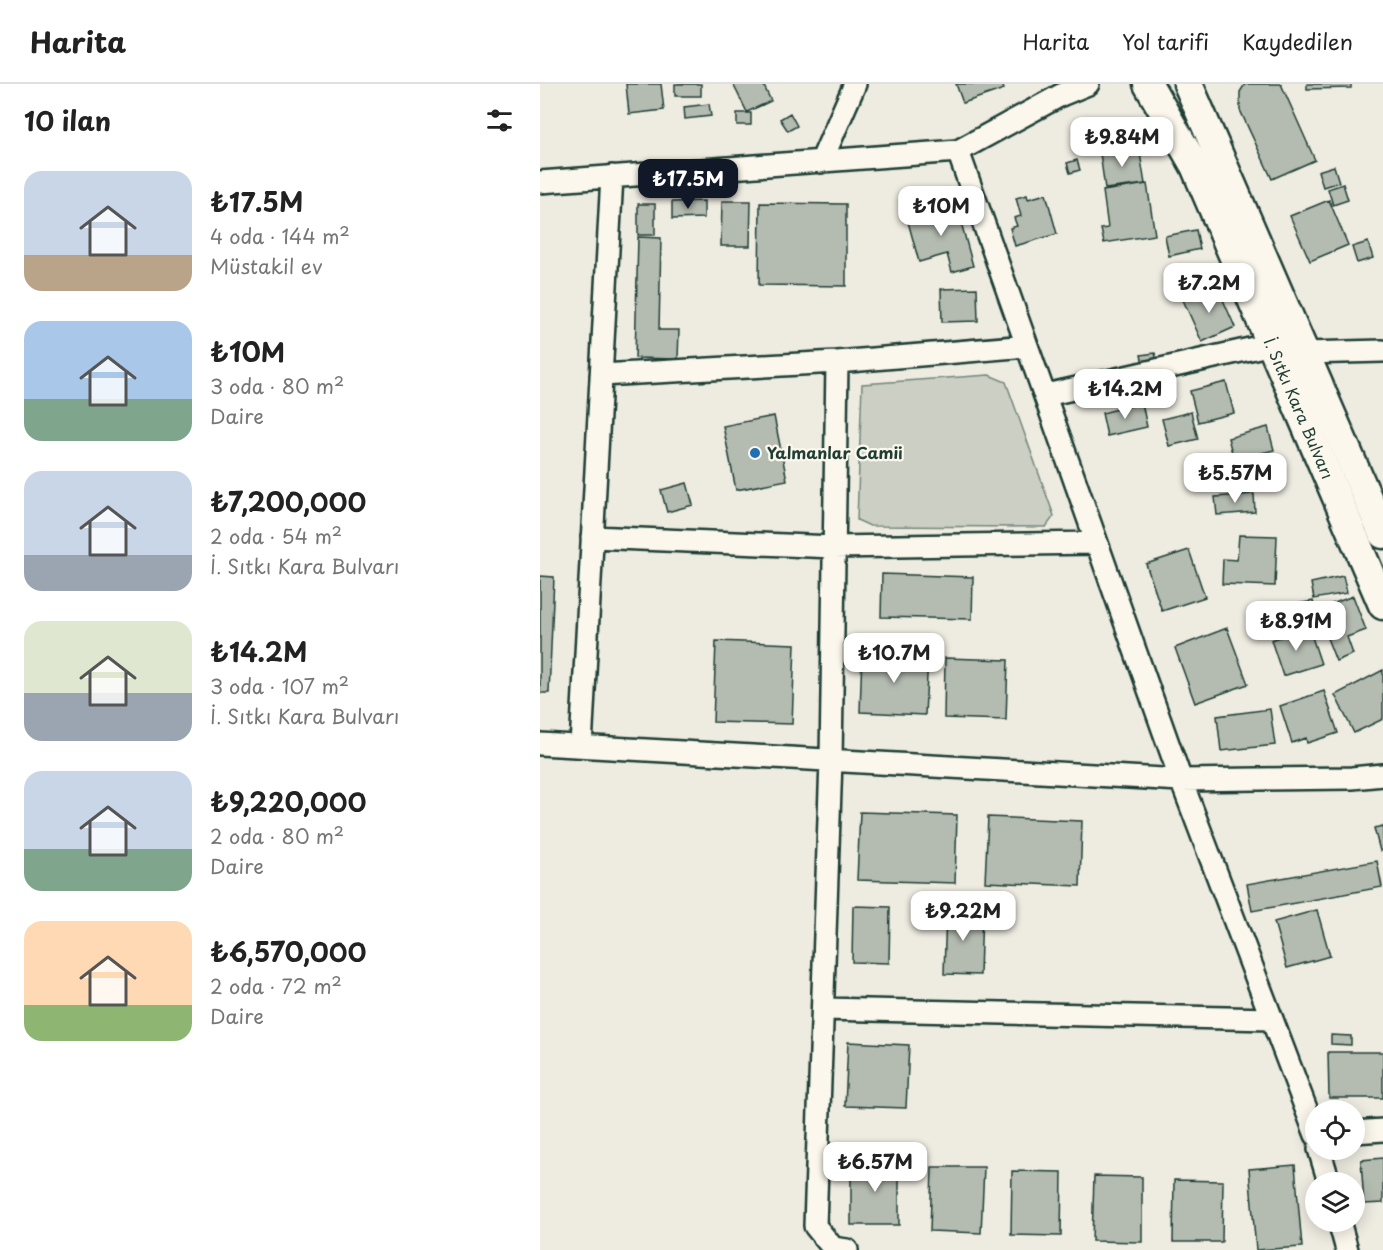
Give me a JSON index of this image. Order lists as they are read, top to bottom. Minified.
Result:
{"streets":{"main road":["İ. Sıtkı Kara Bulvarı"]},"places":["Yalmanlar Camii"],"page":{"header":"Harita","nav":["Harita","Yol tarifi","Kaydedilen"],"heading":"10 ilan","price":["₺9.84M","₺17.5M","₺10M","₺7.2M","₺14.2M","₺5.57M","₺8.91M","₺10.7M","₺9.22M","₺6.57M"],"list":[{"name":"₺17.5M","note":"4 oda · 144 m² · Müstakil ev"},{"name":"₺10M","note":"3 oda · 80 m² · Daire"},{"name":"₺7,200,000","note":"2 oda · 54 m² · İ. Sıtkı Kara Bulvarı"},{"name":"₺14.2M","note":"3 oda · 107 m² · İ. Sıtkı Kara Bulvarı"},{"name":"₺9,220,000","note":"2 oda · 80 m² · Daire"},{"name":"₺6,570,000","note":"2 oda · 72 m² · Daire"}]}}
